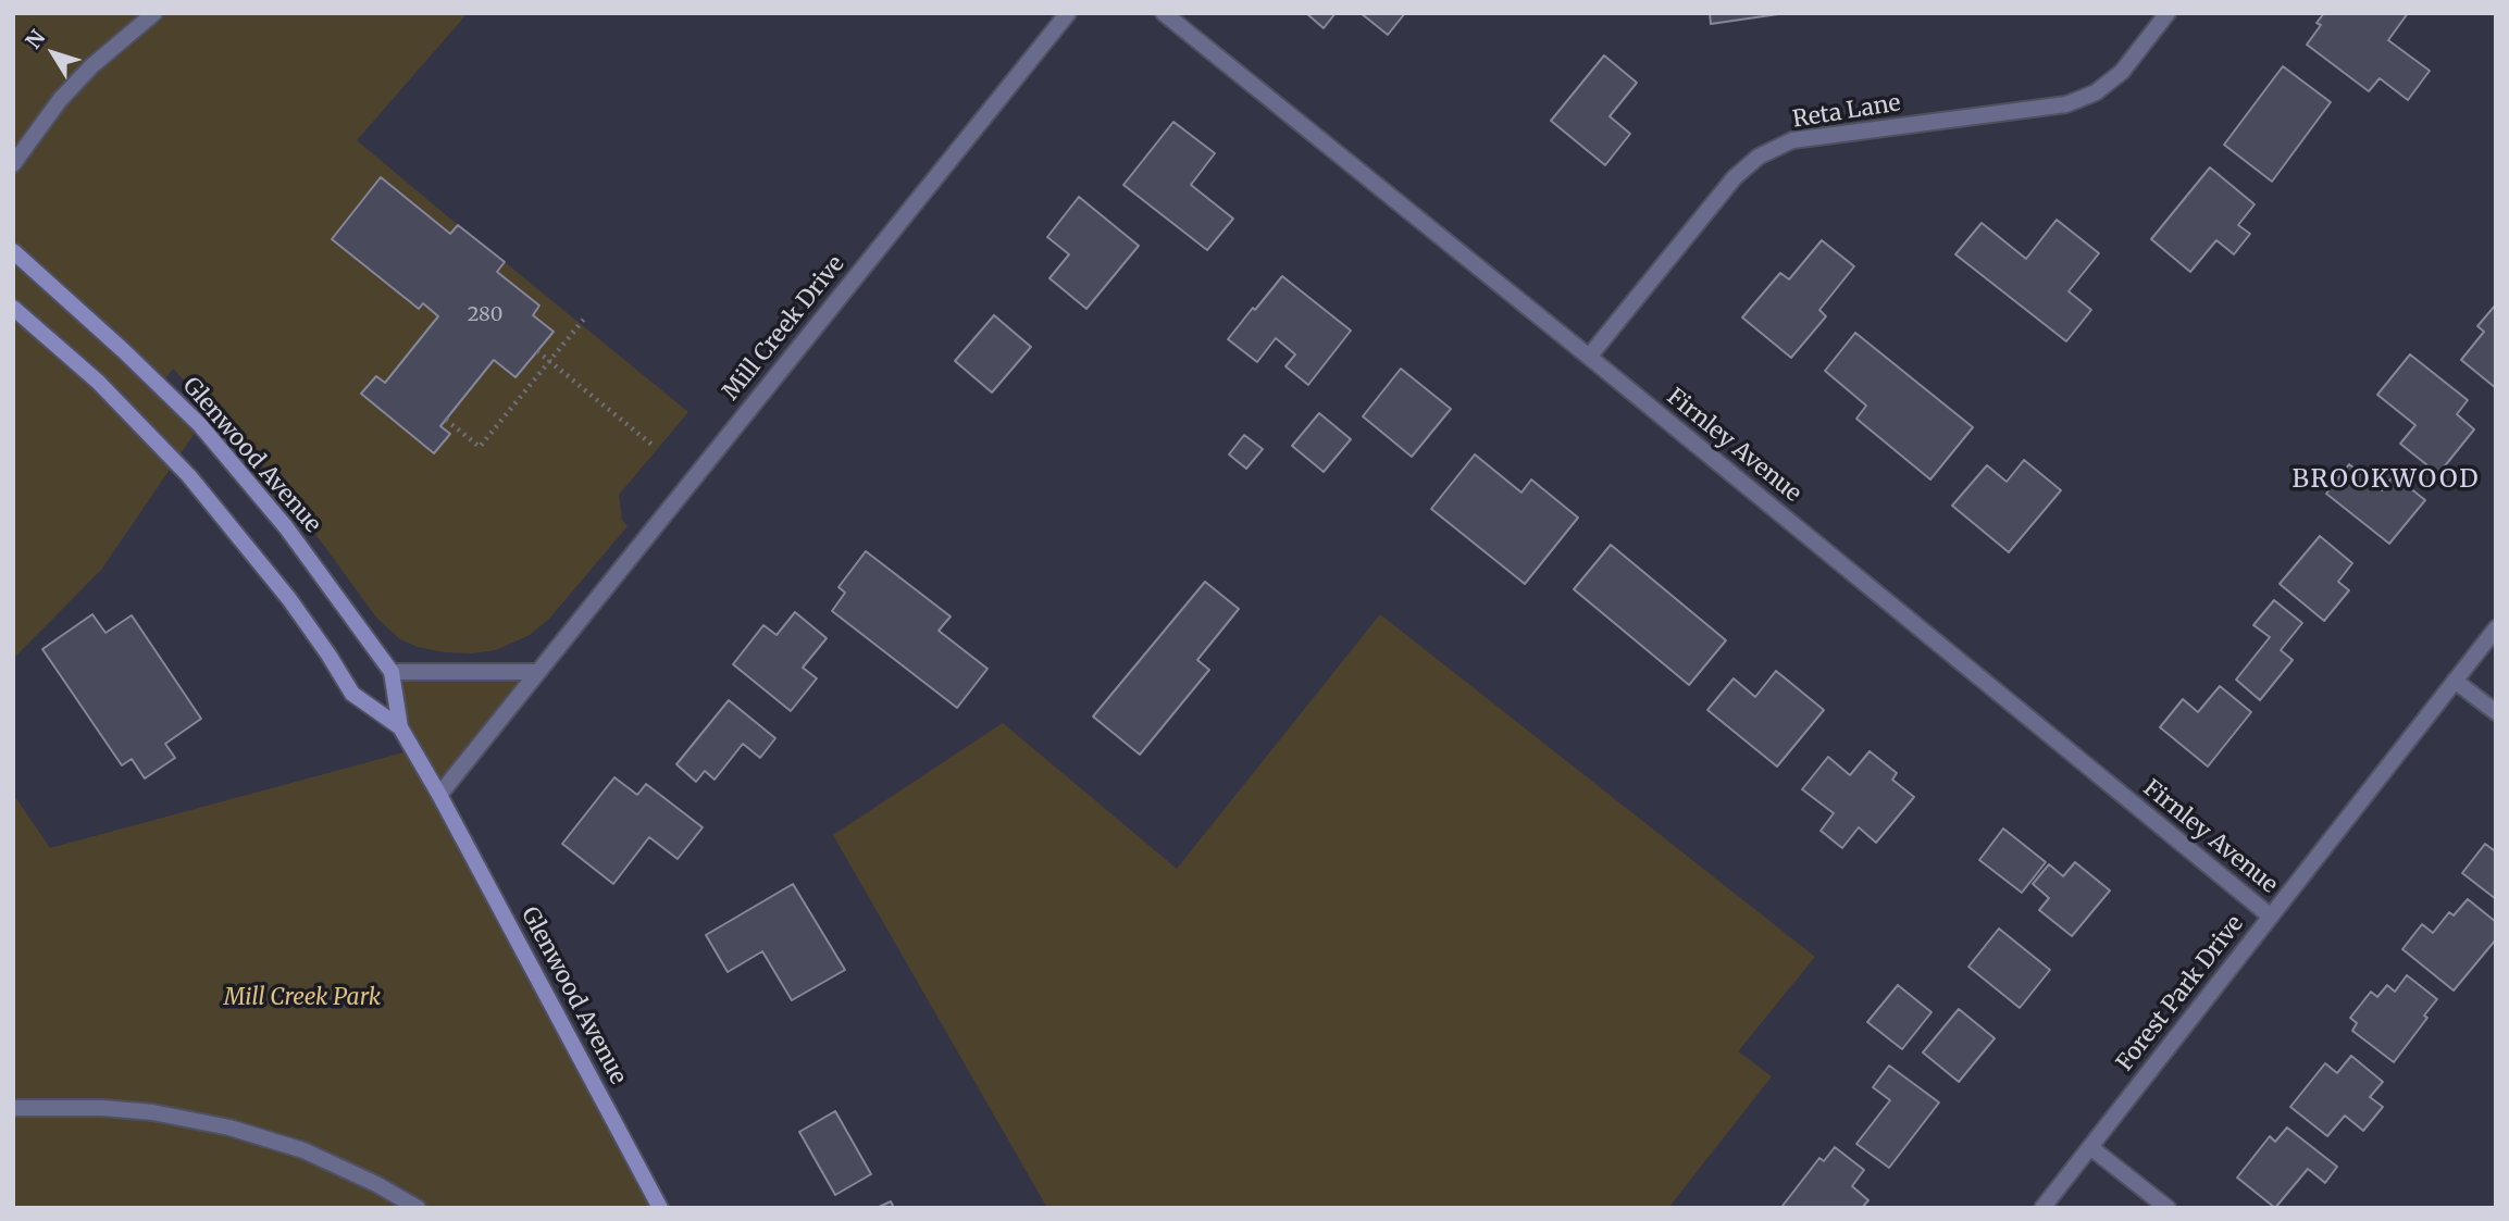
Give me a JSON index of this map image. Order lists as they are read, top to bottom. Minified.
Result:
{"streets":{"street":["Reta Lane","Mill Creek Drive","Firnley Avenue","Glenwood Avenue","Forest Park Drive"]},"crossings":[["Reta Lane","Firnley Avenue"],["Mill Creek Drive","Glenwood Avenue"],["Firnley Avenue","Forest Park Drive"]],"districts":["BROOKWOOD"],"parks":["Mill Creek Park"],"house_numbers":["280"],"north":"top left"}
